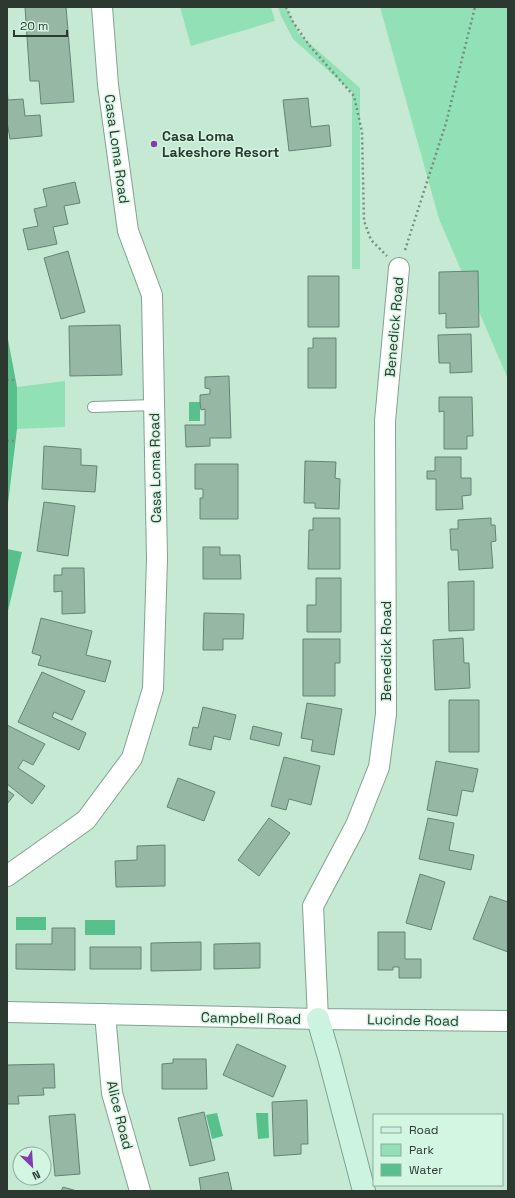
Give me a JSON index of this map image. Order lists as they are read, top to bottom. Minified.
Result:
{"streets":{"street":["Casa Loma Road","Benedick Road","Campbell Road","Lucinde Road","Alice Road"]},"crossings":[["Benedick Road","Campbell Road"],["Benedick Road","Lucinde Road"],["Campbell Road","Lucinde Road"],["Campbell Road","Alice Road"]],"places":["Casa Loma Lakeshore Resort"],"legend":["Road","Park","Water"],"scale_bar":"20 m","north":"bottom right"}
